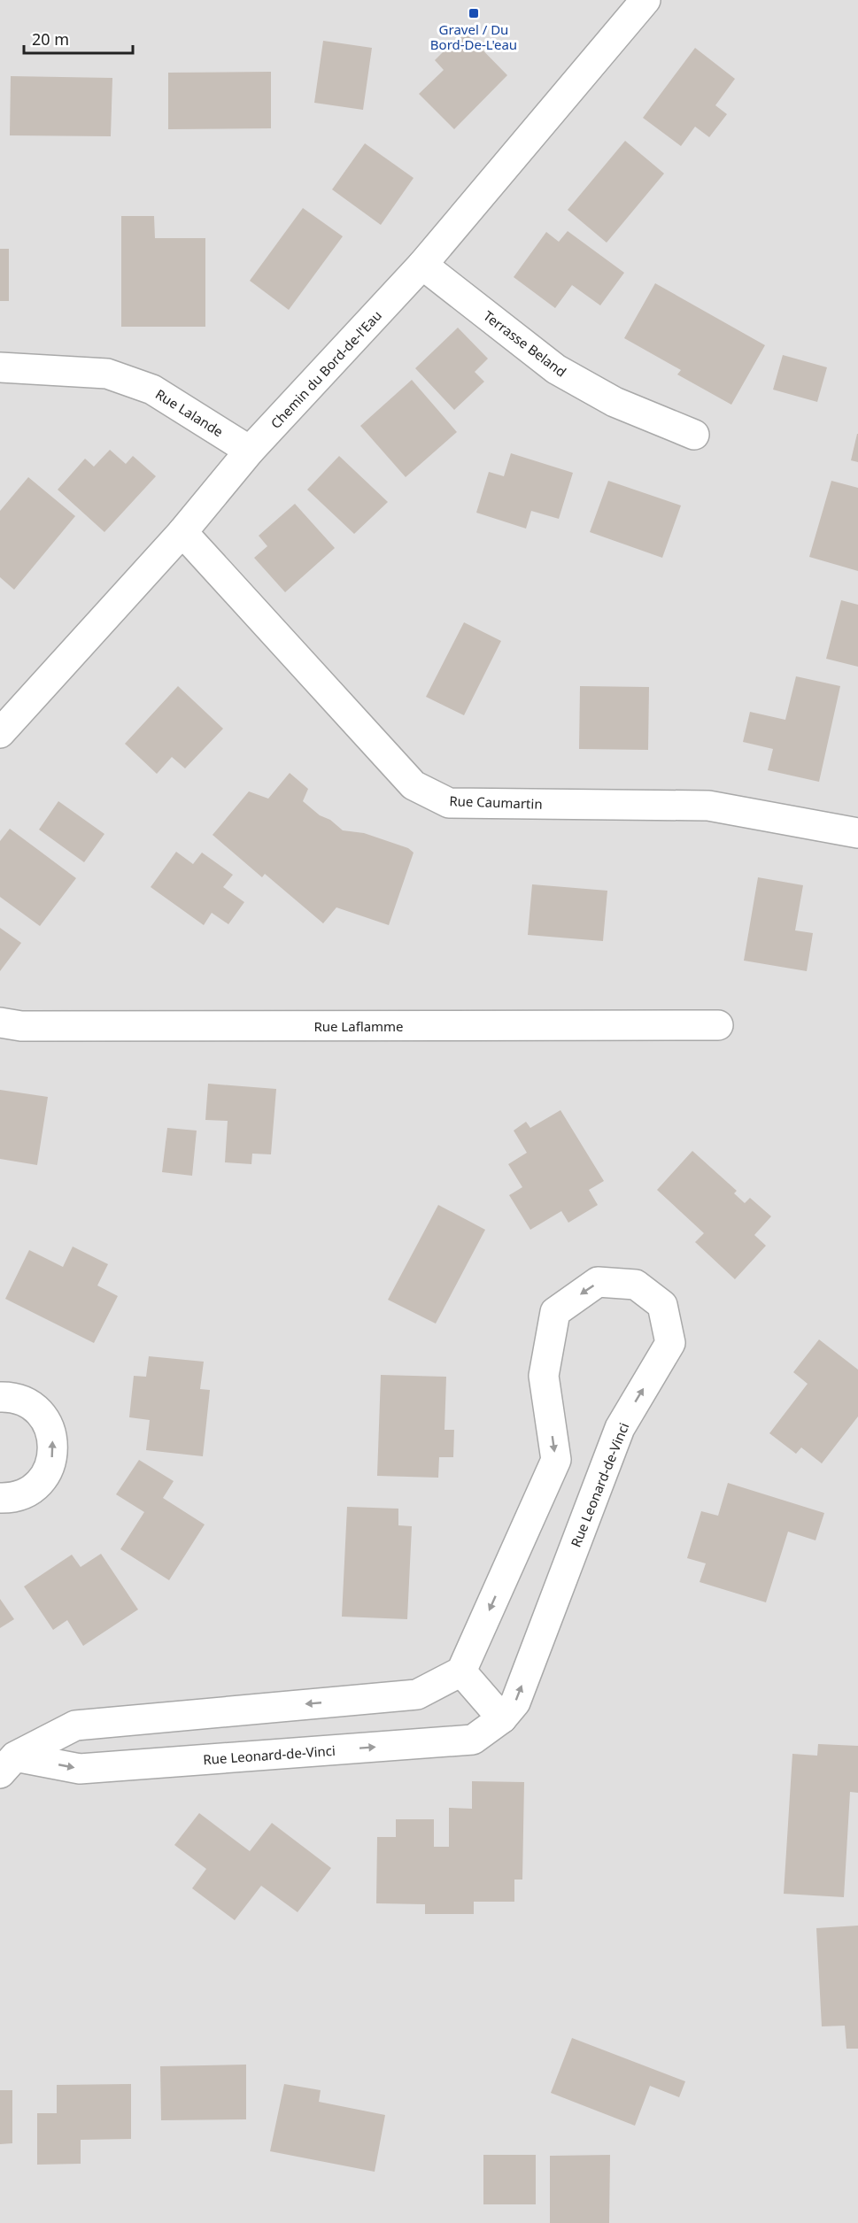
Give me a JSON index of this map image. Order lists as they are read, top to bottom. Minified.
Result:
{"streets":{"street":["Terrasse Beland","Chemin du Bord-de-l'Eau","Rue Lalande","Rue Caumartin","Rue Laflamme","Rue Leonard-de-Vinci"]},"crossings":[["Terrasse Beland","Chemin du Bord-de-l'Eau"],["Chemin du Bord-de-l'Eau","Rue Lalande"],["Chemin du Bord-de-l'Eau","Rue Caumartin"]],"places":{"transit":["Gravel / Du Bord-De-L'eau"]},"scale_bar":"20 m"}
